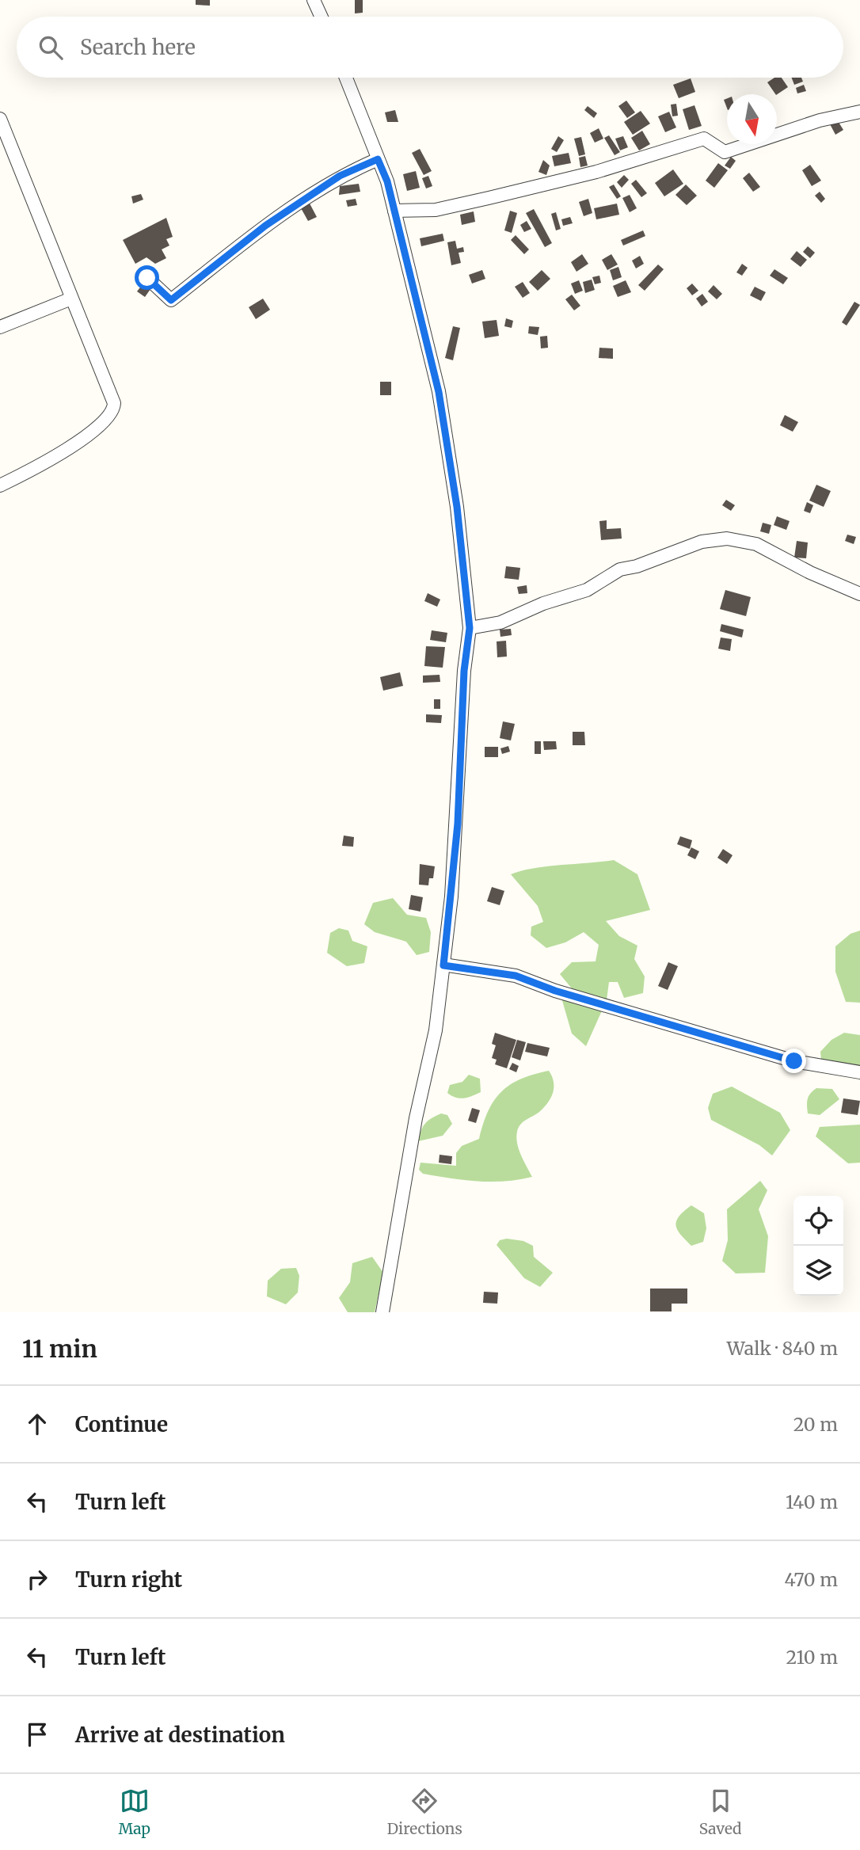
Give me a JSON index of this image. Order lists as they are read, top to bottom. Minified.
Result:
{"north":"bottom","page":{"search":"Search here","heading":["11 min","Walk · 840 m"],"list":[["Continue","20 m"],["Turn left","140 m"],["Turn right","470 m"],["Turn left","210 m"],"Arrive at destination"],"nav":["Map","Directions","Saved"]}}
